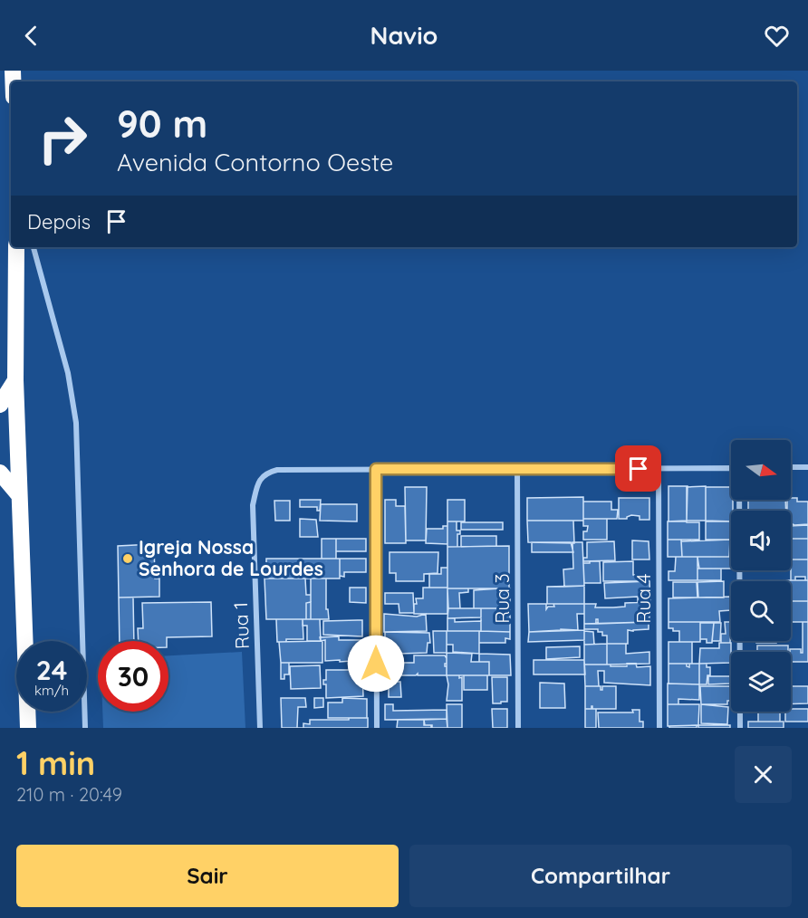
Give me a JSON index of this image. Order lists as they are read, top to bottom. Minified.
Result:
{"streets":{"street":["Rua 3","Rua 4","Rua 1"]},"places":["Igreja Nossa Senhora de Lourdes"],"north":"right","page":{"header":"Navio","turn":["90 m","Avenida Contorno Oeste"],"then":"Depois","speed":"24 km/h","limit":"30","heading":["1 min","210 m · 20:49"],"buttons":["Sair","Compartilhar"]}}
